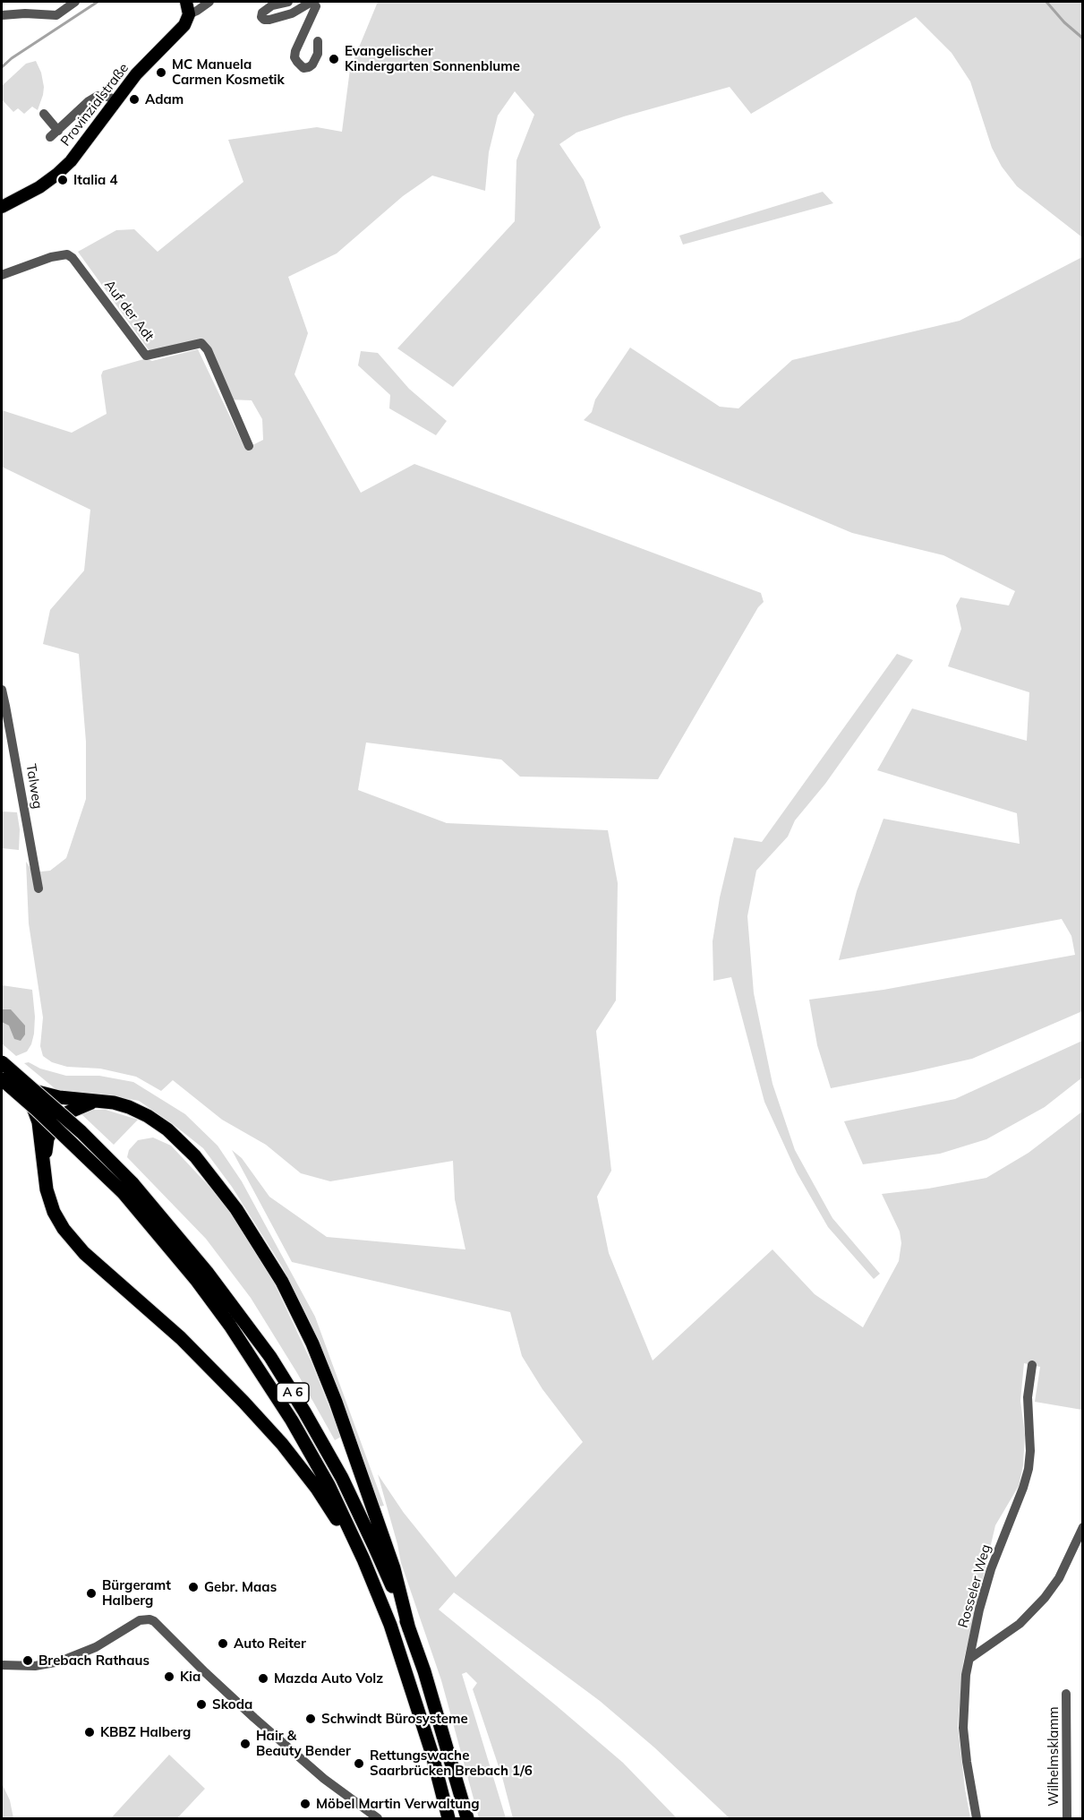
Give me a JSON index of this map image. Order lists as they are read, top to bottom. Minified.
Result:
{"streets":{"highway":["A 6"],"main road":["Provinzialstraße"],"street":["Auf der Adt","Talweg","Rosseler Weg","Wilhelmsklamm"]},"places":["Evangelischer Kindergarten Sonnenblume","MC Manuela Carmen Kosmetik","Adam","Italia 4","Gebr. Maas","Bürgeramt Halberg","Auto Reiter","Brebach Rathaus","Kia","Mazda Auto Volz","Skoda","Schwindt Bürosysteme","KBBZ Halberg","Hair & Beauty Bender","Rettungswache Saarbrücken Brebach 1/6","Möbel Martin Verwaltung"]}
